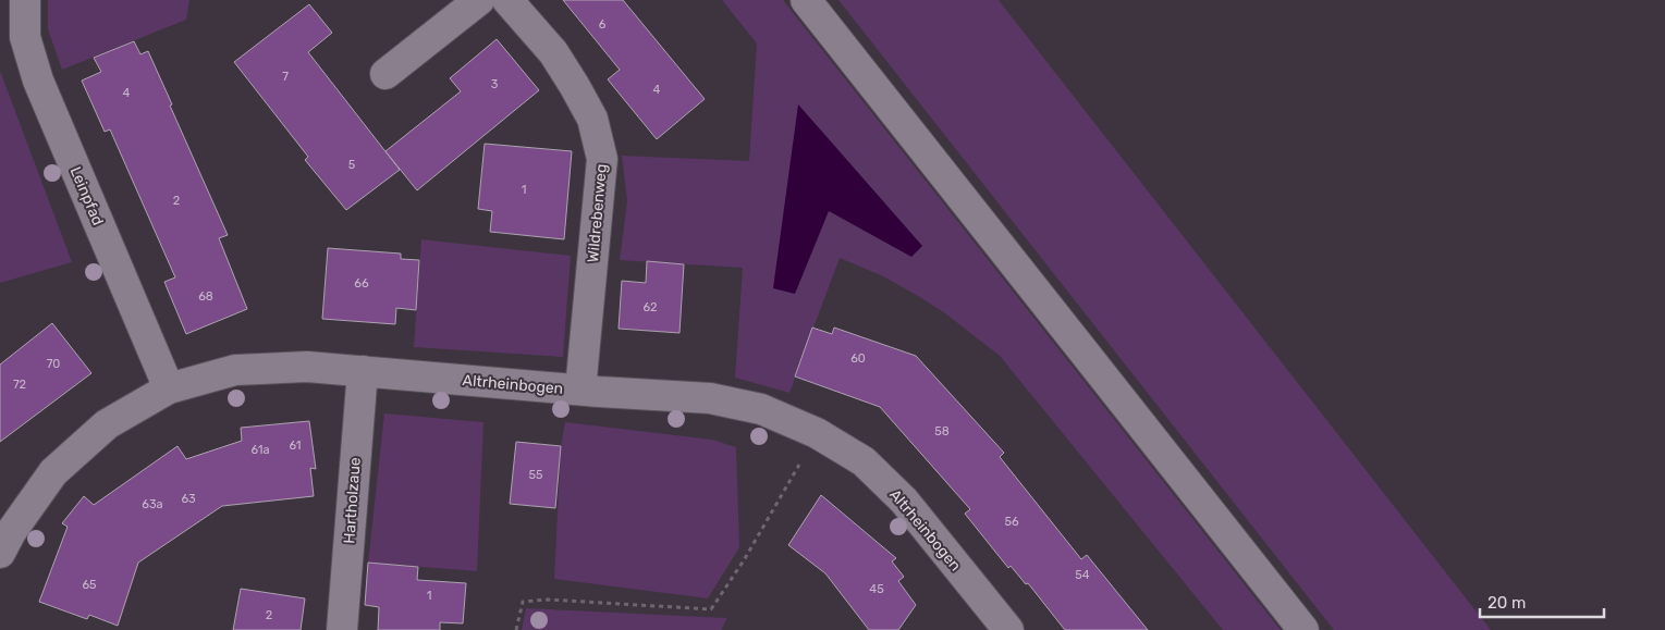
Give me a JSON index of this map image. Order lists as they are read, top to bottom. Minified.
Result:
{"streets":{"street":["Leinpfad","Wildrebenweg","Altrheinbogen","Hartholzaue"]},"crossings":[["Leinpfad","Altrheinbogen"],["Wildrebenweg","Altrheinbogen"],["Altrheinbogen","Hartholzaue"]],"house_numbers":["6","7","3","4","4","5","1","2","66","68","62","60","70","72","58","61","61a","55","63","63a","56","54","65","45","1","2"],"scale_bar":"20 m"}
